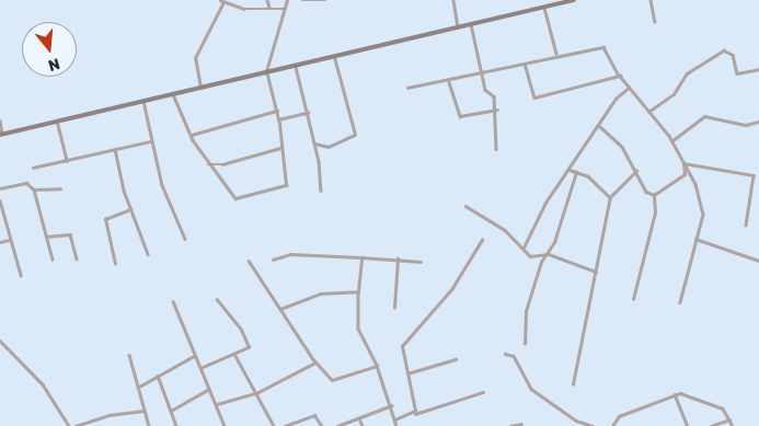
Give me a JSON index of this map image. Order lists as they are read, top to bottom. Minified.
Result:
{"north":"bottom"}
